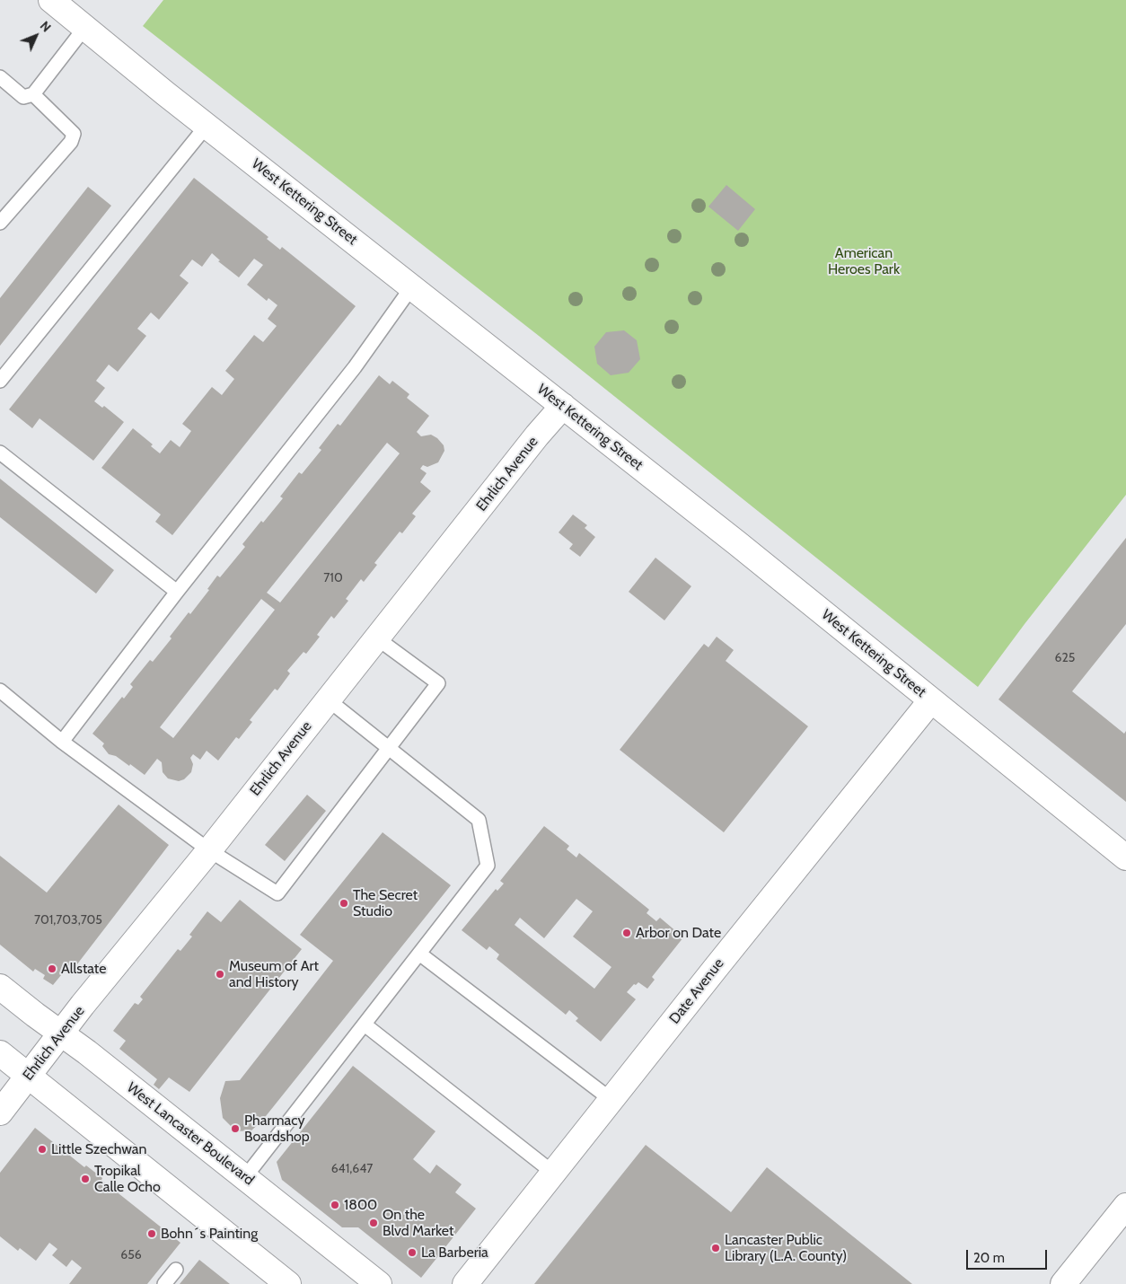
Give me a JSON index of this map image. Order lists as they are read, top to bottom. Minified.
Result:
{"streets":{"street":["West Kettering Street","Ehrlich Avenue","Date Avenue","West Lancaster Boulevard"]},"crossings":[["West Kettering Street","Ehrlich Avenue"],["West Kettering Street","Date Avenue"],["Ehrlich Avenue","West Lancaster Boulevard"]],"parks":["American Heroes Park"],"places":["The Secret Studio","Arbor on Date","Allstate","Museum of Art and History","Pharmacy Boardshop","Little Szechwan","Tropikal Calle Ocho","1800","On the Blvd Market","Bohn´s Painting","Lancaster Public Library (L.A. County)","La Barberia"],"house_numbers":["710","625","701,703,705","641,647","656"],"scale_bar":"20 m","north":"top right"}
